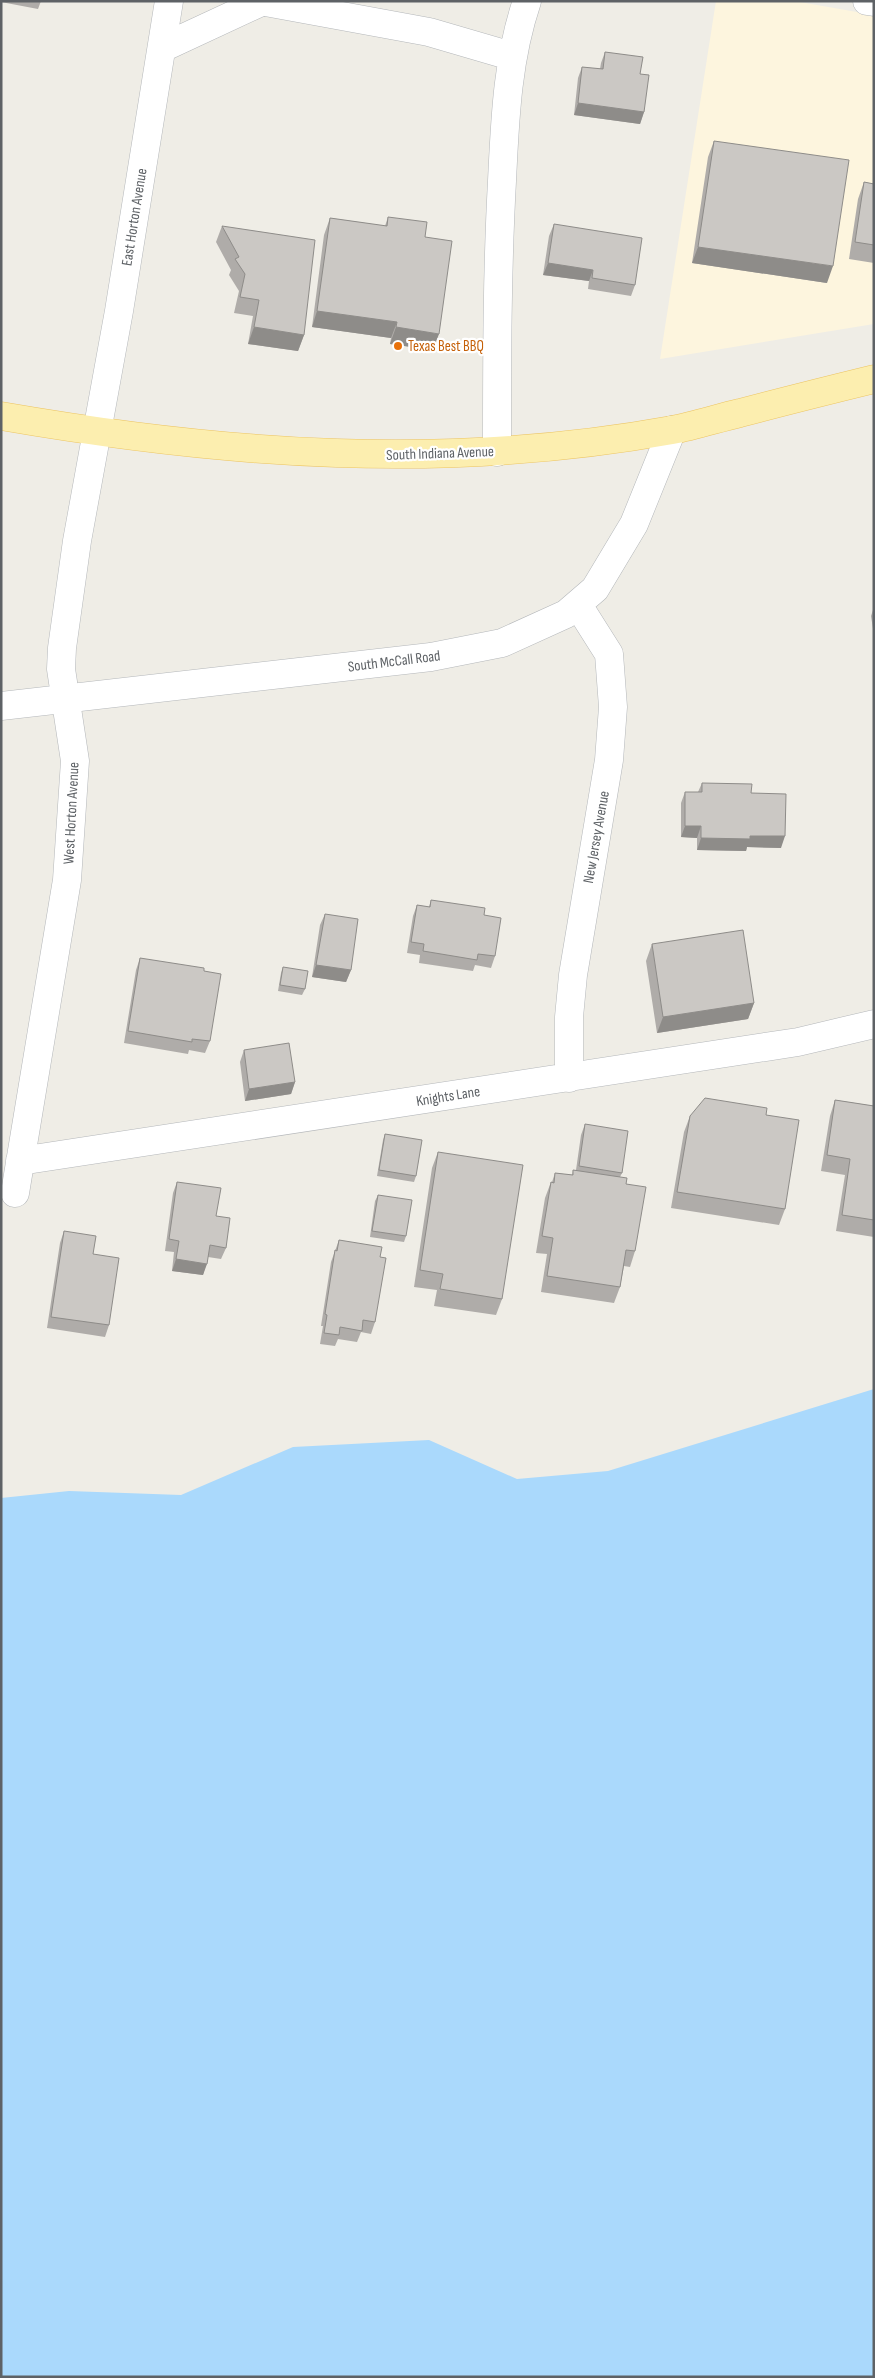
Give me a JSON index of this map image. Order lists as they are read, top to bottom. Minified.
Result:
{"streets":{"main road":["South Indiana Avenue"],"street":["East Horton Avenue","South McCall Road","West Horton Avenue","New Jersey Avenue","Knights Lane"]},"crossings":[["East Horton Avenue","South Indiana Avenue"],["East Horton Avenue","West Horton Avenue"],["South Indiana Avenue","South McCall Road"],["South Indiana Avenue","West Horton Avenue"],["South McCall Road","West Horton Avenue"],["South McCall Road","New Jersey Avenue"],["West Horton Avenue","Knights Lane"],["New Jersey Avenue","Knights Lane"]],"places":["Texas Best BBQ"]}
